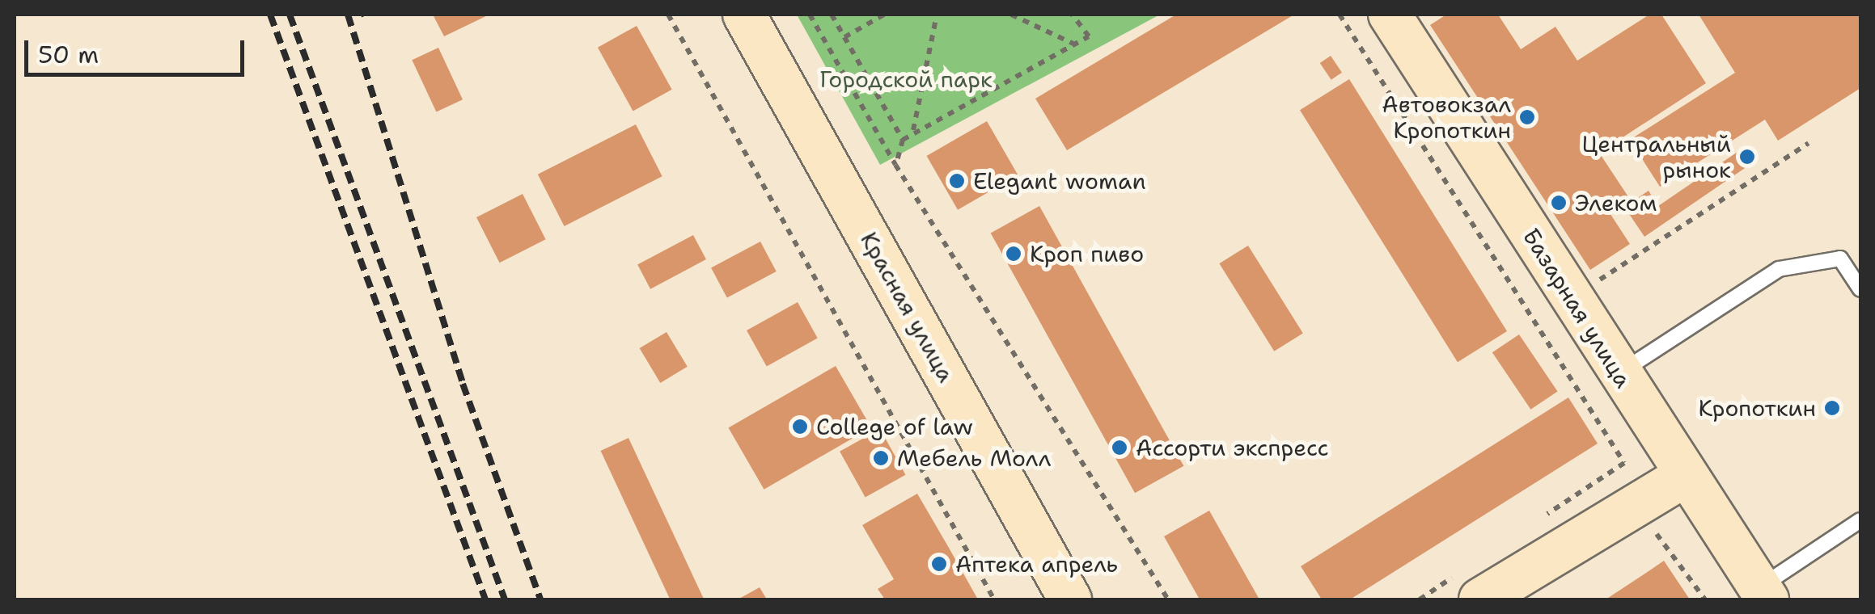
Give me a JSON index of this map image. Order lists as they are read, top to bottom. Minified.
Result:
{"streets":{"main road":["Красная улица","Базарная улица"]},"parks":["Городской парк"],"places":["Автовокзал Кропоткин","Центральный рынок","Elegant woman","Элеком","Кроп пиво","Кропоткин","College of law","Ассорти экспресс","Мебель Молл","Аптека апрель"],"scale_bar":"50 m"}
